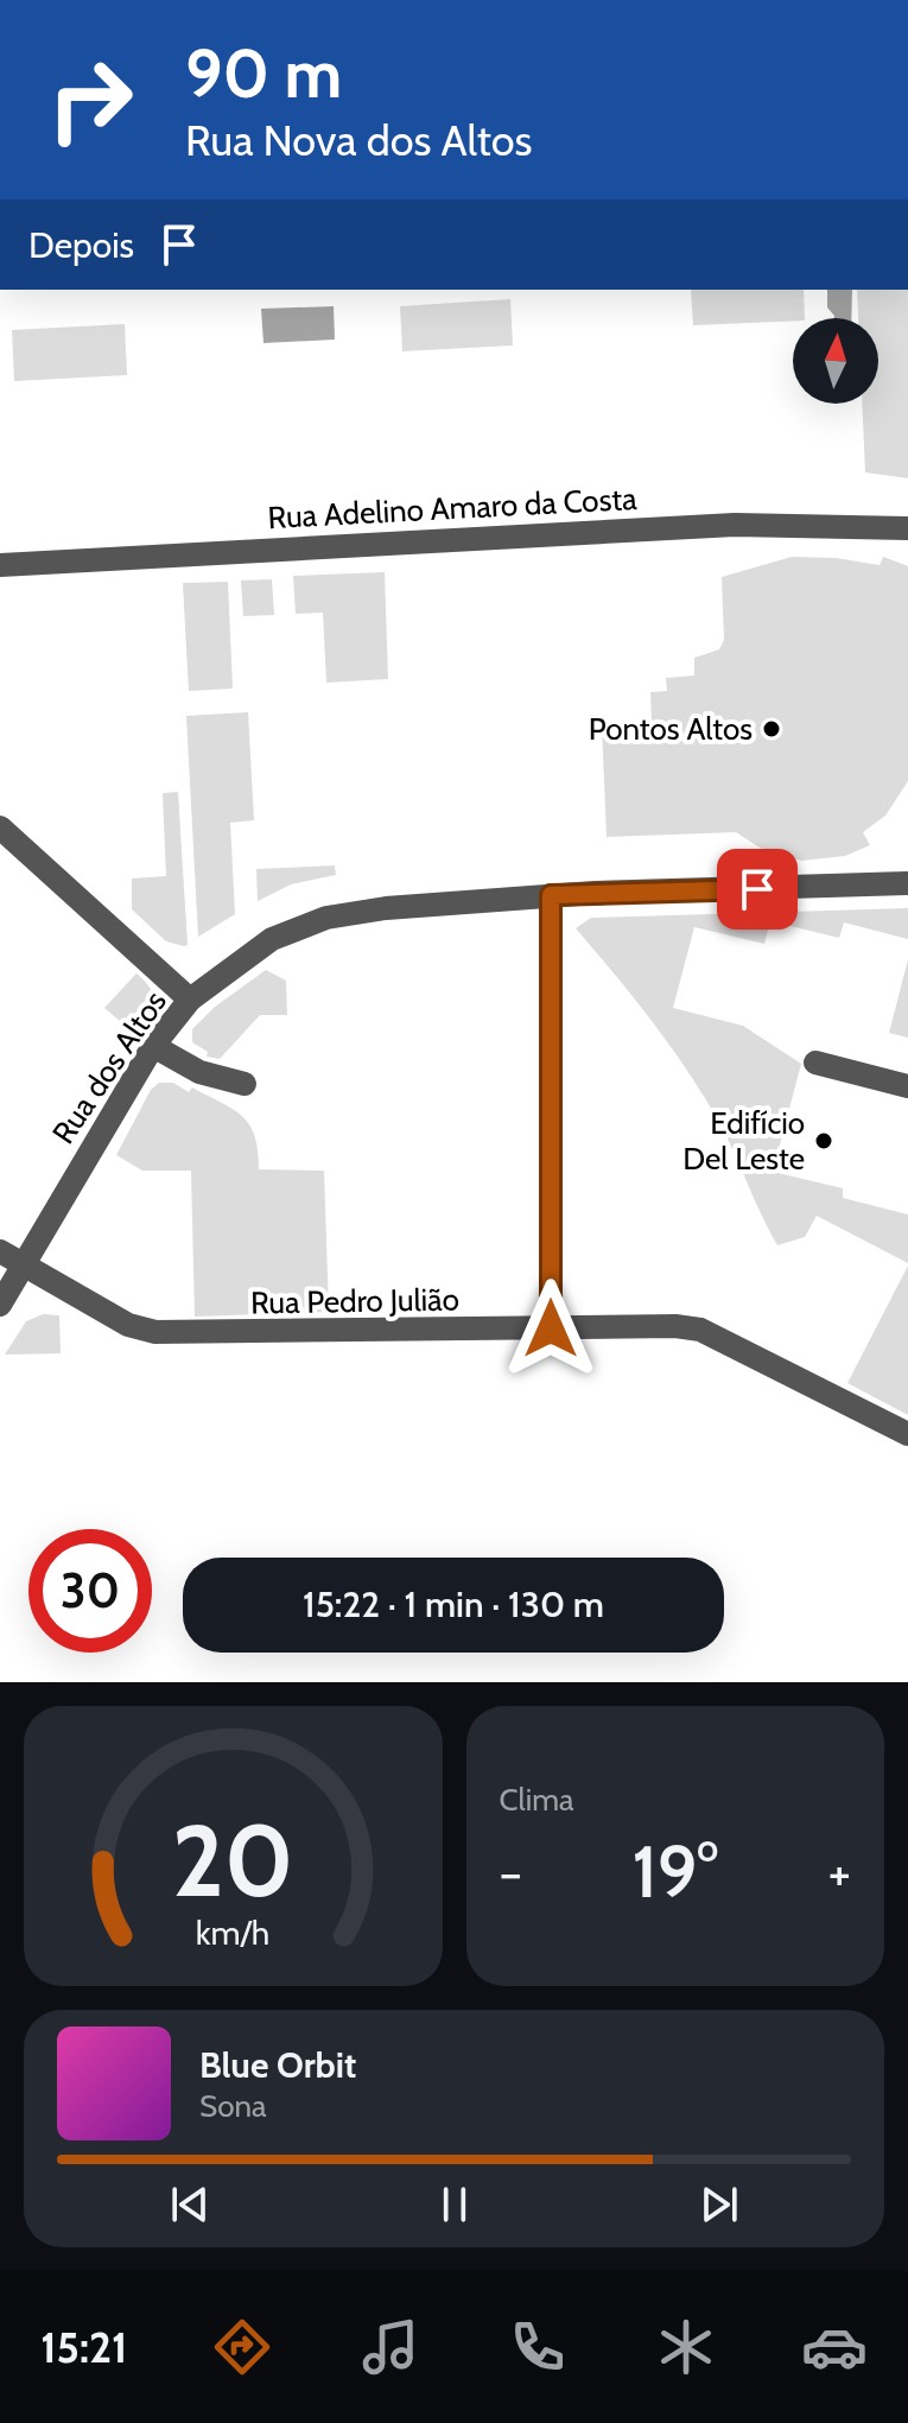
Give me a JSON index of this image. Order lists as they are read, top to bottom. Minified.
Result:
{"streets":{"street":["Rua Adelino Amaro da Costa","Rua dos Altos","Rua Pedro Julião"]},"crossings":[["Rua dos Altos","Rua Pedro Julião"]],"places":["Pontos Altos","Edifício Del Leste"],"north":"top","page":{"turn":["90 m","Rua Nova dos Altos"],"then":"Depois","limit":"30","trip":"15:22 · 1 min · 130 m","tile":"Clima","heat":["−","19°","+"],"song":["Blue Orbit","Sona"],"tabs":"15:21","gauge":["20","km/h"]}}
